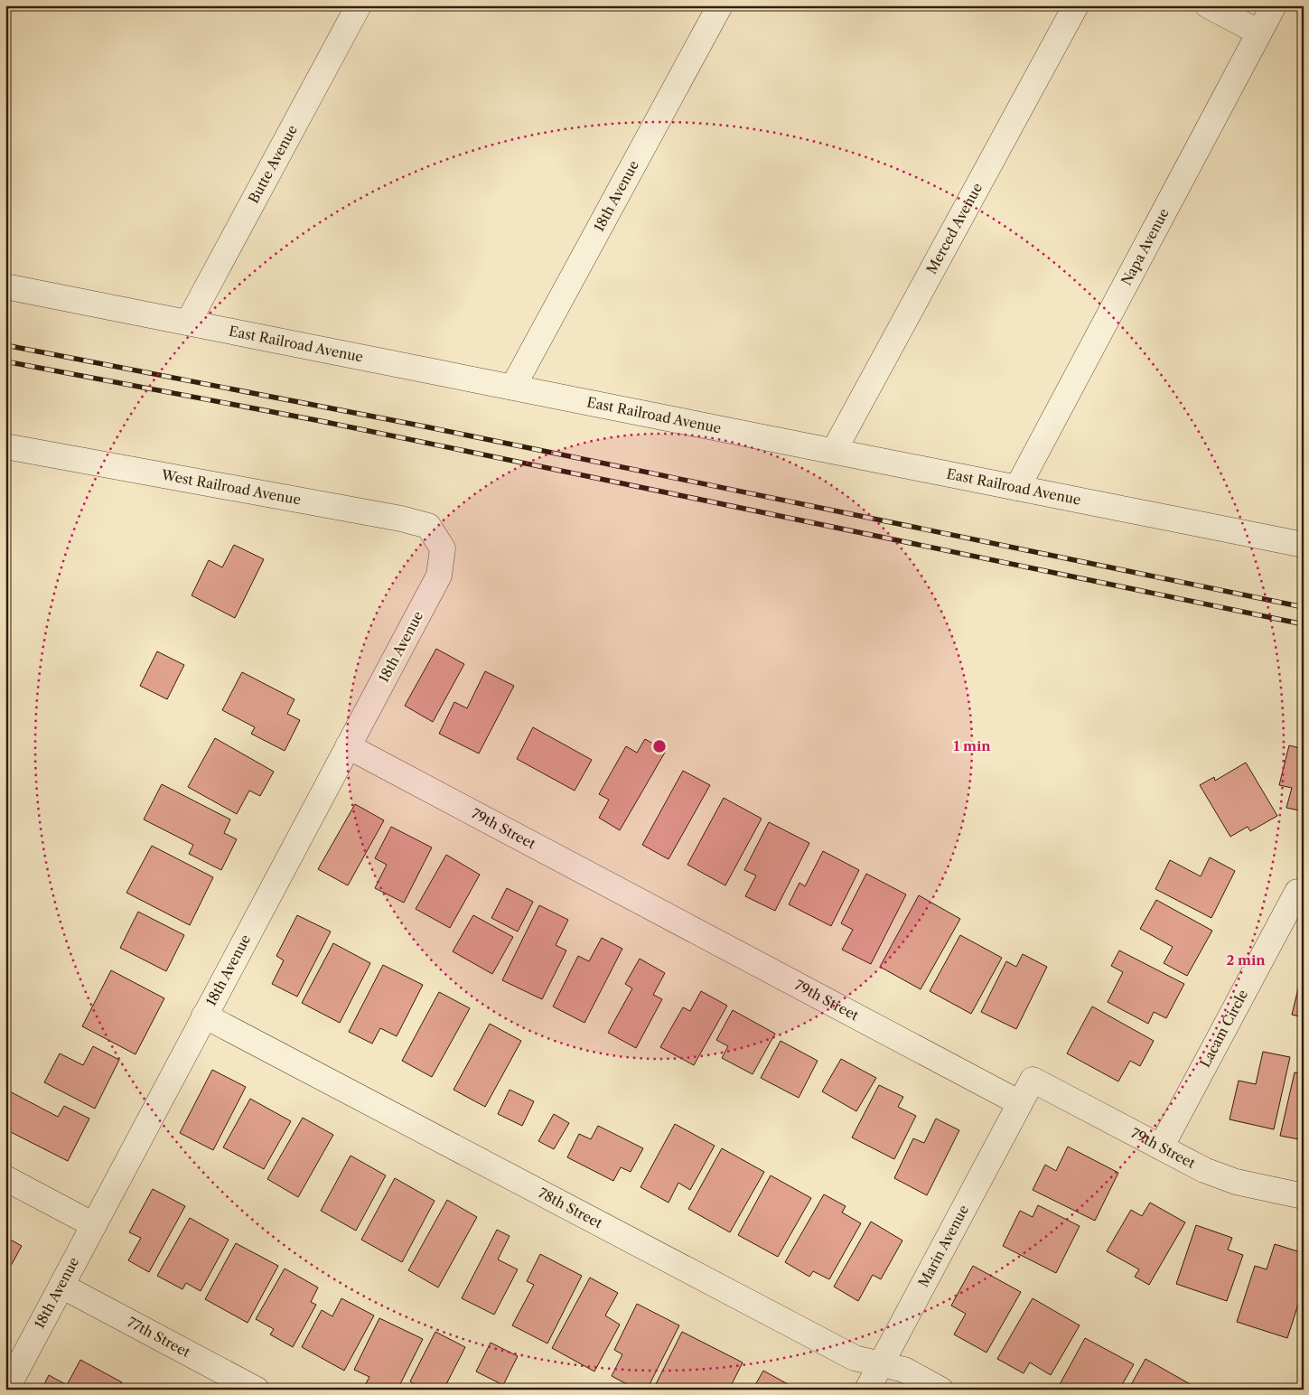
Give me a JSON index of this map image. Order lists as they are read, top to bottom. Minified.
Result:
{"streets":{"street":["Butte Avenue","18th Avenue","Merced Avenue","Napa Avenue","East Railroad Avenue","West Railroad Avenue","79th Street","Lacam Circle","78th Street","Marin Avenue","77th Street"]},"crossings":[["Butte Avenue","East Railroad Avenue"],["18th Avenue","East Railroad Avenue"],["18th Avenue","West Railroad Avenue"],["18th Avenue","79th Street"],["18th Avenue","78th Street"],["18th Avenue","77th Street"],["Merced Avenue","East Railroad Avenue"],["Napa Avenue","East Railroad Avenue"],["79th Street","Lacam Circle"],["79th Street","Marin Avenue"],["78th Street","Marin Avenue"]],"rings":["1 min","2 min"]}
